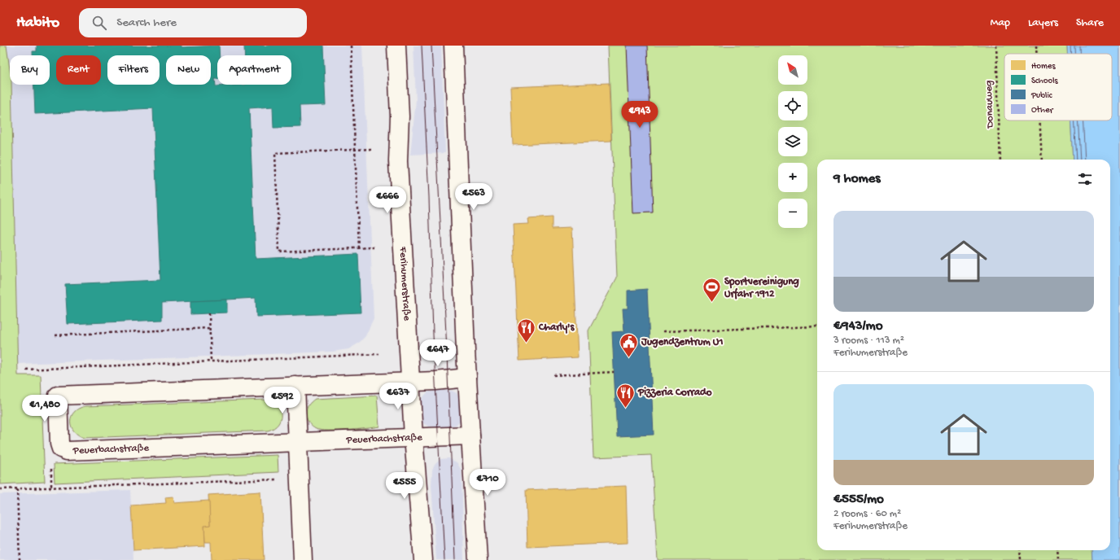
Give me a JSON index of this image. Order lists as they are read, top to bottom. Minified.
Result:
{"streets":{"street":["Ferihumerstraße","Peuerbachstraße"],"path":["Donauweg"]},"crossings":[["Ferihumerstraße","Peuerbachstraße"]],"places":{"sports":["Sportvereinigung Urfahr 1912"],"restaurant":["Charly's","Pizzeria Corrado"],"public building":["Jugendzentrum U1"]},"legend":["Homes","Schools","Public","Other"],"north":"top left","page":{"header":"Habito","search":"Search here","nav":["Map","Layers","Share"],"map_buttons":["+","−"],"chip":["Buy","Rent","Filters","New","Apartment"],"price":["€943","€563","€666","€647","€637","€592","€1,480","€710","€555"],"heading":"9 homes","list":[{"name":"€943/mo","note":"3 rooms · 113 m² · Ferihumerstraße"},{"name":"€555/mo","note":"2 rooms · 60 m² · Ferihumerstraße"}]}}
